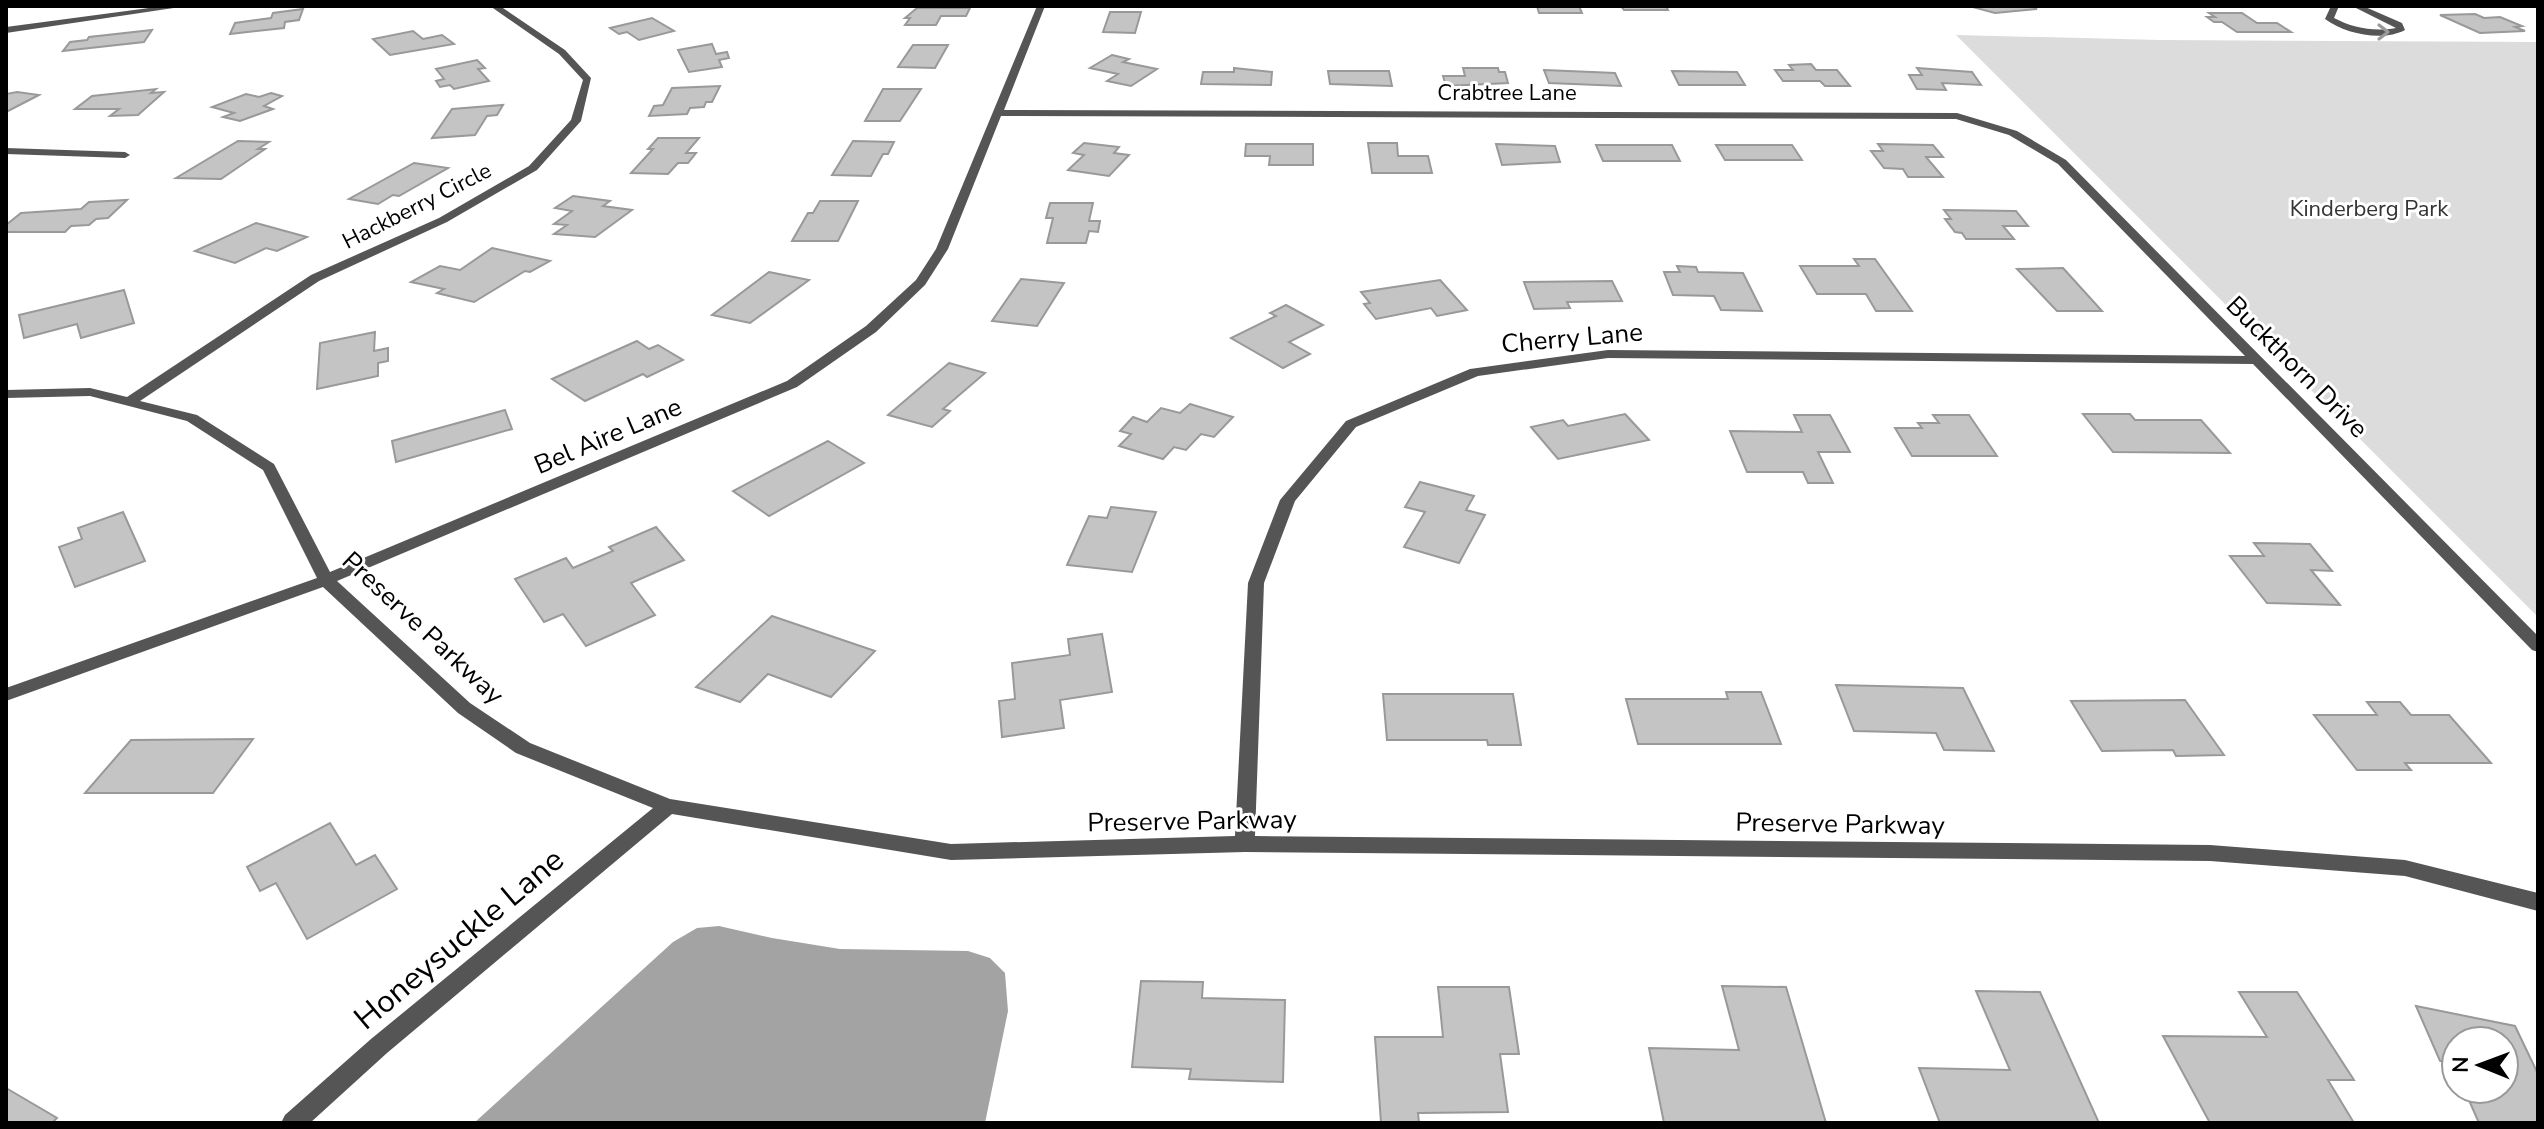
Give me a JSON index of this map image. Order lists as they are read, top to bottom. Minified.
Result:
{"streets":{"street":["Crabtree Lane","Hackberry Circle","Cherry Lane","Buckthorn Drive","Bel Aire Lane","Preserve Parkway","Honeysuckle Lane"]},"crossings":[["Crabtree Lane","Buckthorn Drive"],["Crabtree Lane","Bel Aire Lane"],["Hackberry Circle","Preserve Parkway"],["Cherry Lane","Buckthorn Drive"],["Cherry Lane","Preserve Parkway"],["Bel Aire Lane","Preserve Parkway"],["Preserve Parkway","Honeysuckle Lane"]],"parks":["Kinderberg Park"],"north":"left"}
